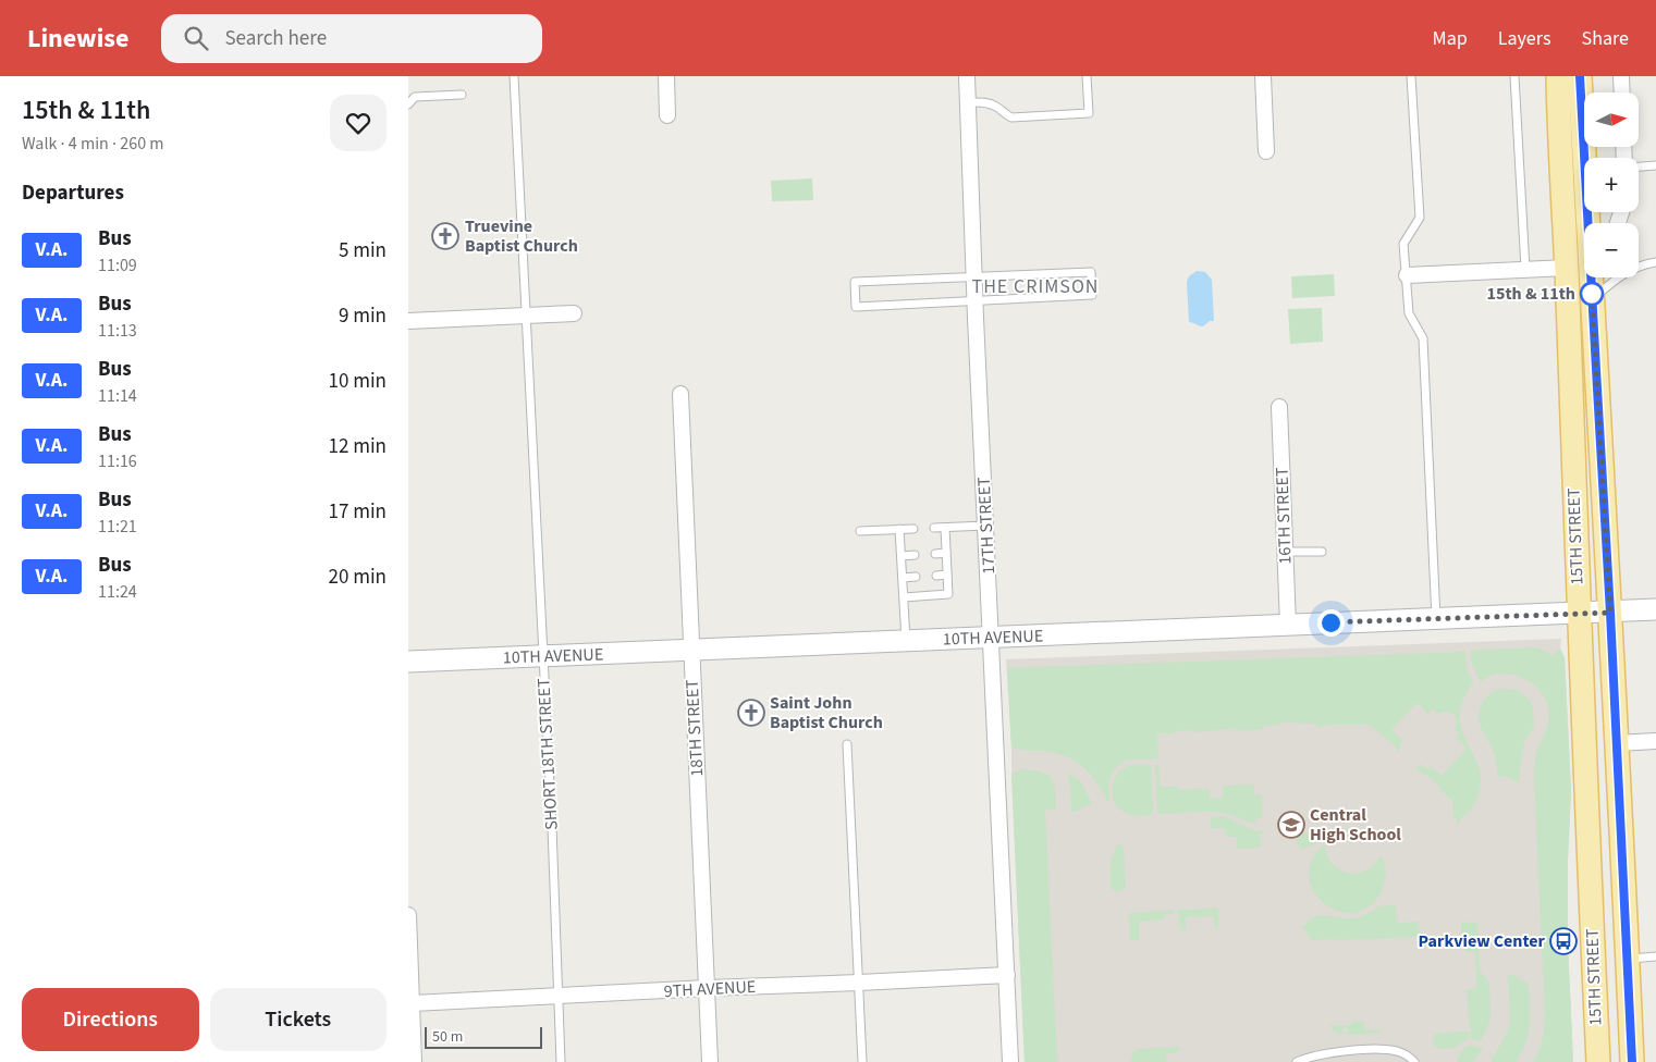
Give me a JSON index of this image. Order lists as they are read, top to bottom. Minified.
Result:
{"streets":{"main road":["15TH STREET","10TH AVENUE"],"street":["16TH STREET","17TH STREET","18TH STREET","9TH AVENUE"],"lane":["SHORT 18TH STREET"]},"crossings":[["16TH STREET","10TH AVENUE"],["17TH STREET","10TH AVENUE"],["17TH STREET","9TH AVENUE"],["15TH STREET","10TH AVENUE"],["10TH AVENUE","18TH STREET"],["10TH AVENUE","SHORT 18TH STREET"],["18TH STREET","9TH AVENUE"],["SHORT 18TH STREET","9TH AVENUE"]],"districts":["THE CRIMSON"],"places":{"church":["Truevine Baptist Church","Saint John Baptist Church"],"other":["15th & 11th"],"school or university":["Central High School"],"bus stop":["Parkview Center"]},"lines":["bus line V.A."],"scale_bar":"50 m","north":"right","page":{"header":"Linewise","search":"Search here","nav":["Map","Layers","Share"],"heading":[["15th & 11th","Walk · 4 min · 260 m"],"Departures"],"map_buttons":["+","−"],"list":[{"mark":"V.A.","name":"Bus","note":"11:09","value":"5 min"},{"mark":"V.A.","name":"Bus","note":"11:13","value":"9 min"},{"mark":"V.A.","name":"Bus","note":"11:14","value":"10 min"},{"mark":"V.A.","name":"Bus","note":"11:16","value":"12 min"},{"mark":"V.A.","name":"Bus","note":"11:21","value":"17 min"},{"mark":"V.A.","name":"Bus","note":"11:24","value":"20 min"}],"buttons":["Directions","Tickets"],"scale":"50 m"}}
